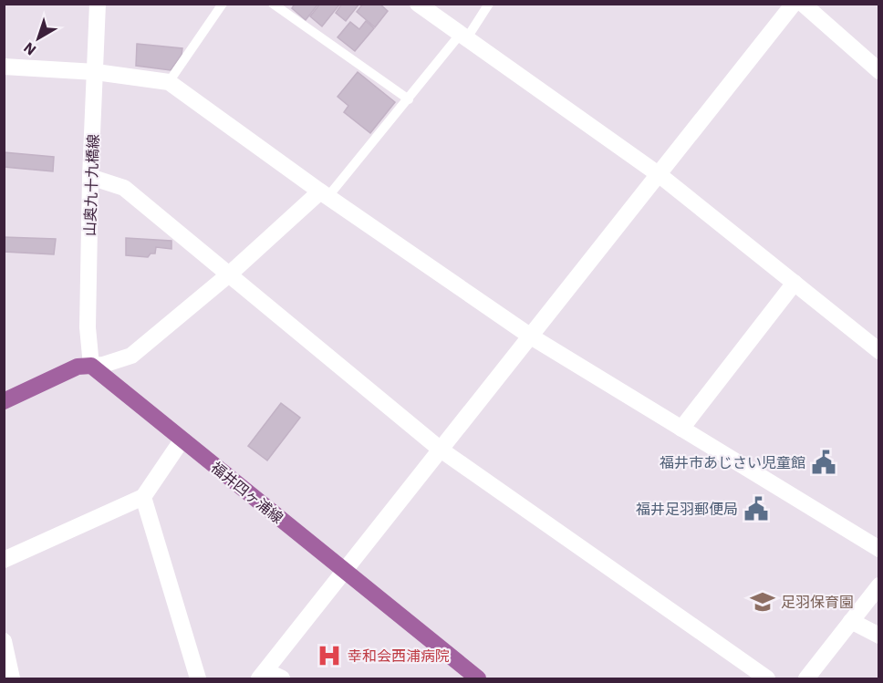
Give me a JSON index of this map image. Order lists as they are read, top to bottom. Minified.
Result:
{"streets":{"main road":["福井四ヶ浦線"],"street":["山奥九十九橋線"]},"crossings":[["山奥九十九橋線","福井四ヶ浦線"]],"places":{"public building":["福井市あじさい児童館","福井足羽郵便局"],"school or university":["足羽保育園"],"hospital":["幸和会西浦病院"]},"north":"bottom left"}
